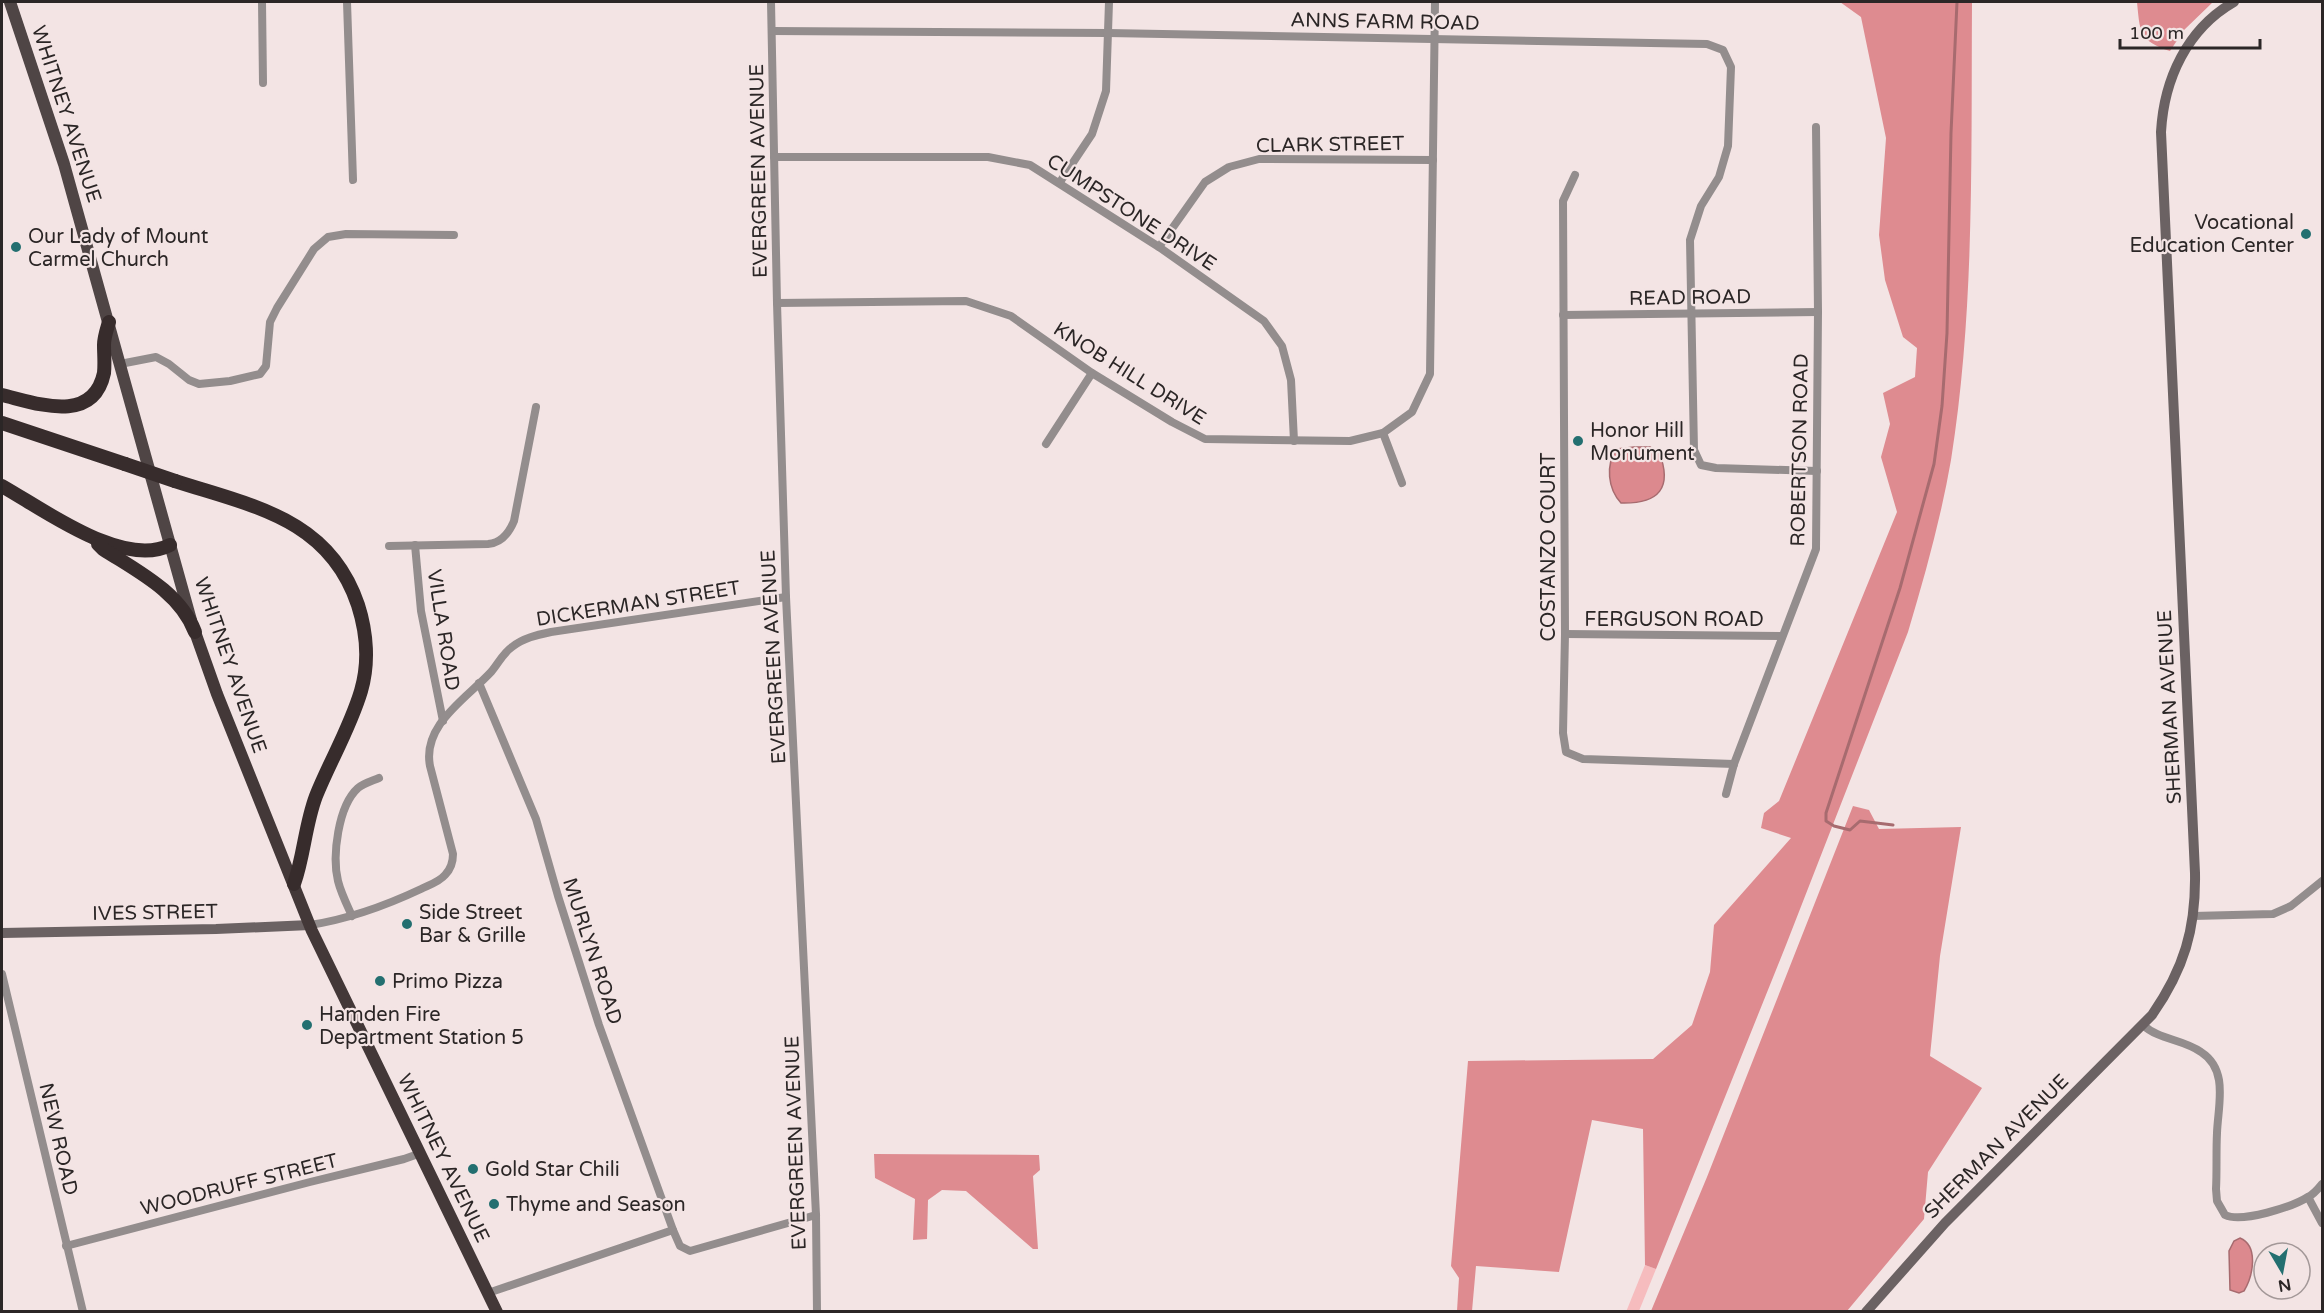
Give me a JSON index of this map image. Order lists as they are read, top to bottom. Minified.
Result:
{"streets":{"highway":["WHITNEY AVENUE"],"main road":["SHERMAN AVENUE","IVES STREET"],"street":["ANNS FARM ROAD","CLARK STREET","EVERGREEN AVENUE","CUMPSTONE DRIVE","READ ROAD","KNOB HILL DRIVE","ROBERTSON ROAD","COSTANZO COURT","DICKERMAN STREET","FERGUSON ROAD","VILLA ROAD","MURLYN ROAD","NEW ROAD","WOODRUFF STREET"]},"crossings":[["ANNS FARM ROAD","EVERGREEN AVENUE"],["ANNS FARM ROAD","READ ROAD"],["ANNS FARM ROAD","KNOB HILL DRIVE"],["ANNS FARM ROAD","ROBERTSON ROAD"],["WHITNEY AVENUE","DICKERMAN STREET"],["WHITNEY AVENUE","IVES STREET"],["WHITNEY AVENUE","WOODRUFF STREET"],["CLARK STREET","CUMPSTONE DRIVE"],["CLARK STREET","KNOB HILL DRIVE"],["EVERGREEN AVENUE","CUMPSTONE DRIVE"],["EVERGREEN AVENUE","KNOB HILL DRIVE"],["EVERGREEN AVENUE","DICKERMAN STREET"],["CUMPSTONE DRIVE","KNOB HILL DRIVE"],["READ ROAD","ROBERTSON ROAD"],["READ ROAD","COSTANZO COURT"],["ROBERTSON ROAD","COSTANZO COURT"],["ROBERTSON ROAD","FERGUSON ROAD"],["COSTANZO COURT","FERGUSON ROAD"],["DICKERMAN STREET","VILLA ROAD"],["DICKERMAN STREET","IVES STREET"],["DICKERMAN STREET","MURLYN ROAD"],["NEW ROAD","WOODRUFF STREET"]],"places":["Vocational Education Center","Our Lady of Mount Carmel Church","Honor Hill Monument","Side Street Bar & Grille","Primo Pizza","Hamden Fire Department Station 5","Gold Star Chili","Thyme and Season"],"scale_bar":"100 m","north":"bottom"}
